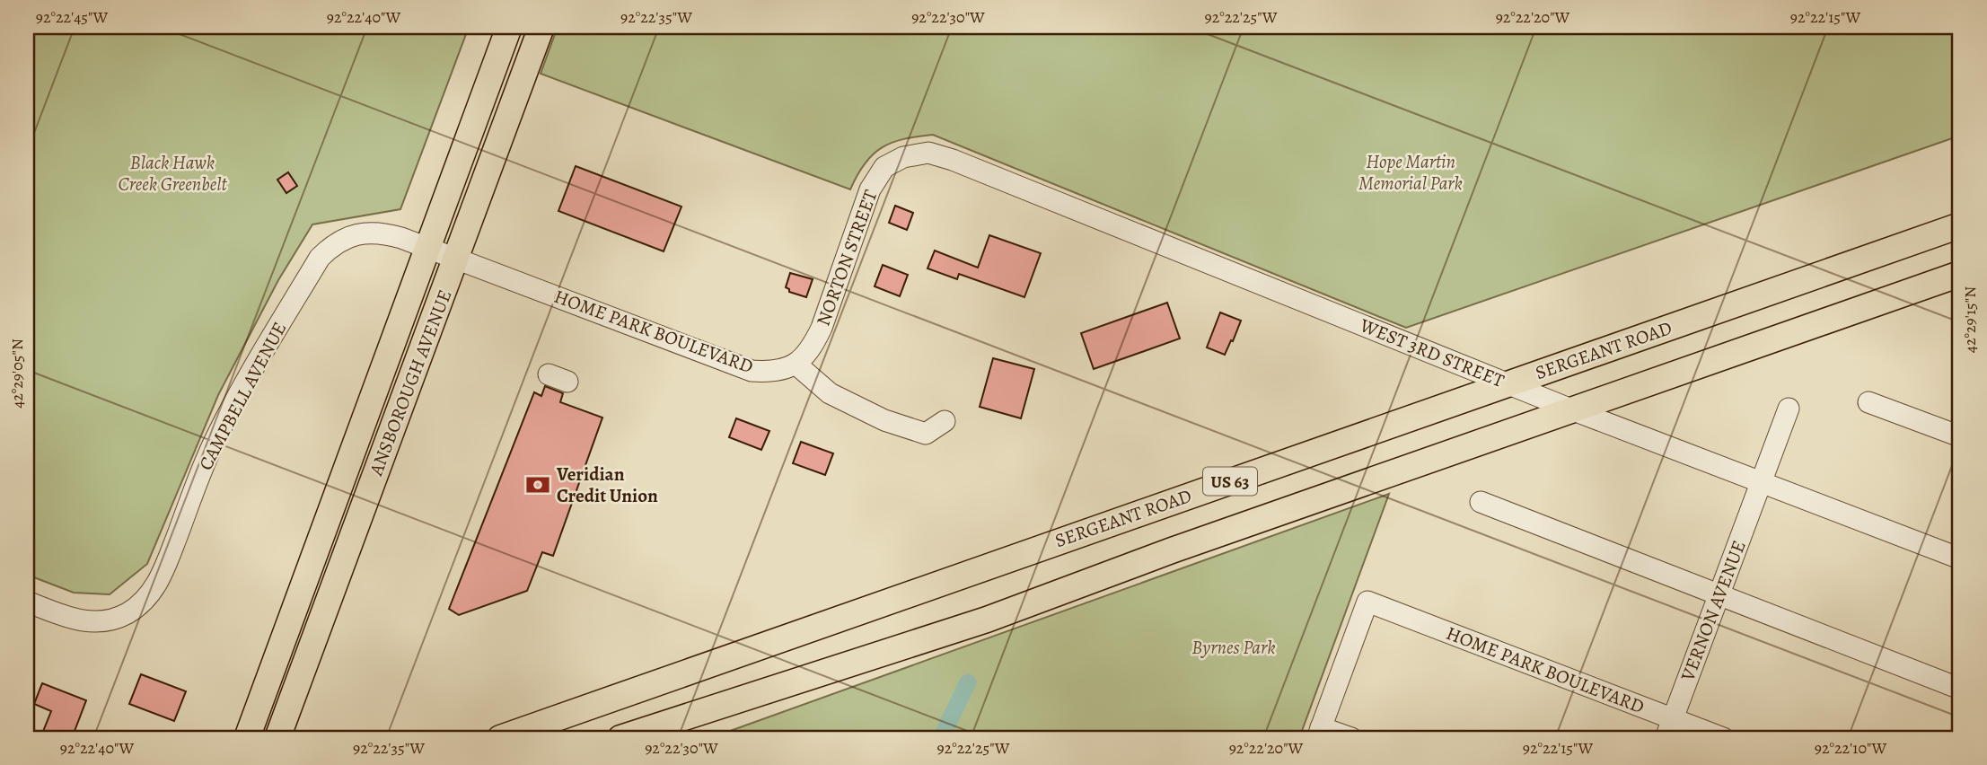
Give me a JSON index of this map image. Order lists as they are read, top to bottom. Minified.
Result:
{"streets":{"main road":["SERGEANT ROAD","ANSBOROUGH AVENUE","US 63"],"street":["NORTON STREET","HOME PARK BOULEVARD","WEST 3RD STREET","CAMPBELL AVENUE","VERNON AVENUE"]},"crossings":[["NORTON STREET","HOME PARK BOULEVARD"],["NORTON STREET","WEST 3RD STREET"],["HOME PARK BOULEVARD","ANSBOROUGH AVENUE"],["HOME PARK BOULEVARD","CAMPBELL AVENUE"],["HOME PARK BOULEVARD","VERNON AVENUE"],["SERGEANT ROAD","WEST 3RD STREET"],["WEST 3RD STREET","US 63"],["WEST 3RD STREET","VERNON AVENUE"],["ANSBOROUGH AVENUE","CAMPBELL AVENUE"]],"parks":["Hope Martin Memorial Park","Black Hawk Creek Greenbelt","Byrnes Park"],"places":{"bank":["Veridian Credit Union"]},"coordinates":["92°22'45\"W","92°22'40\"W","92°22'35\"W","92°22'30\"W","92°22'25\"W","92°22'20\"W","92°22'15\"W","42°29'15\"N","42°29'05\"N","92°22'10\"W"]}
